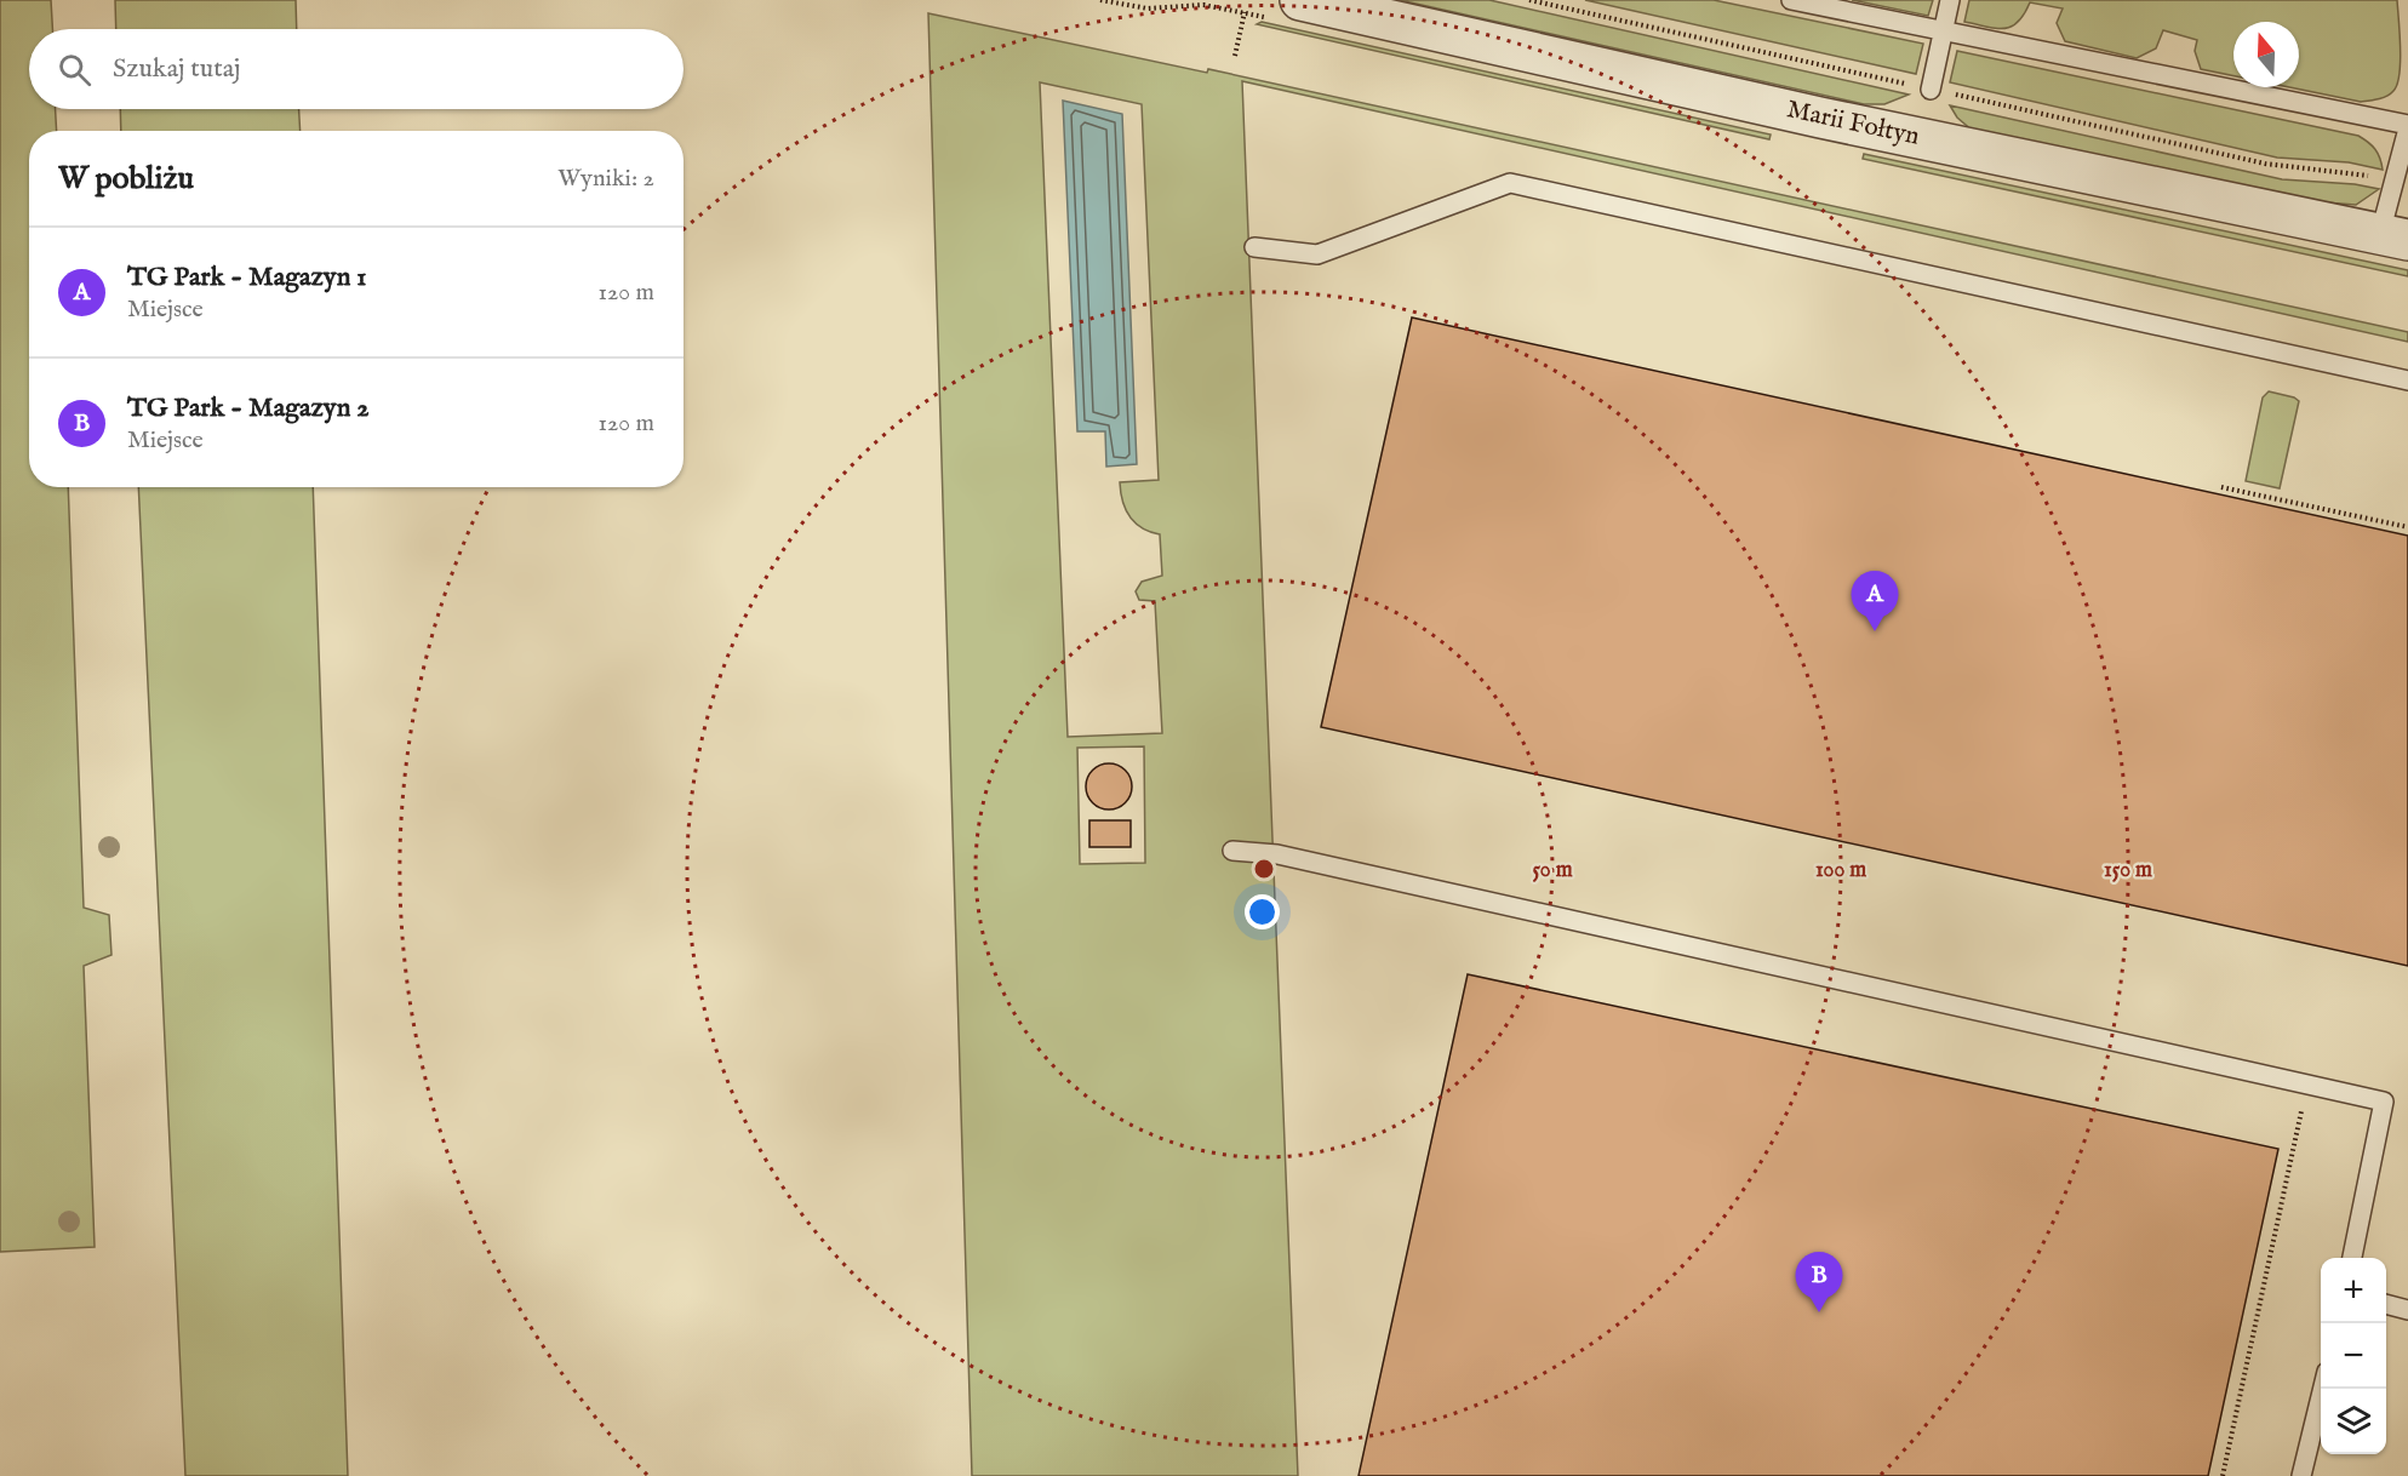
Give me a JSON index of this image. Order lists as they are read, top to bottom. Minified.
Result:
{"streets":{"street":["Marii Fołtyn"]},"north":"top","page":{"search":"Szukaj tutaj","heading":["W pobliżu","Wyniki: 2"],"list":[{"mark":"A","name":"TG Park - Magazyn 1","note":"Miejsce","value":"120 m"},{"mark":"B","name":"TG Park - Magazyn 2","note":"Miejsce","value":"120 m"}],"pins":["A","B"],"map_buttons":["+","−"]},"rings":["50 m","100 m","150 m"]}
